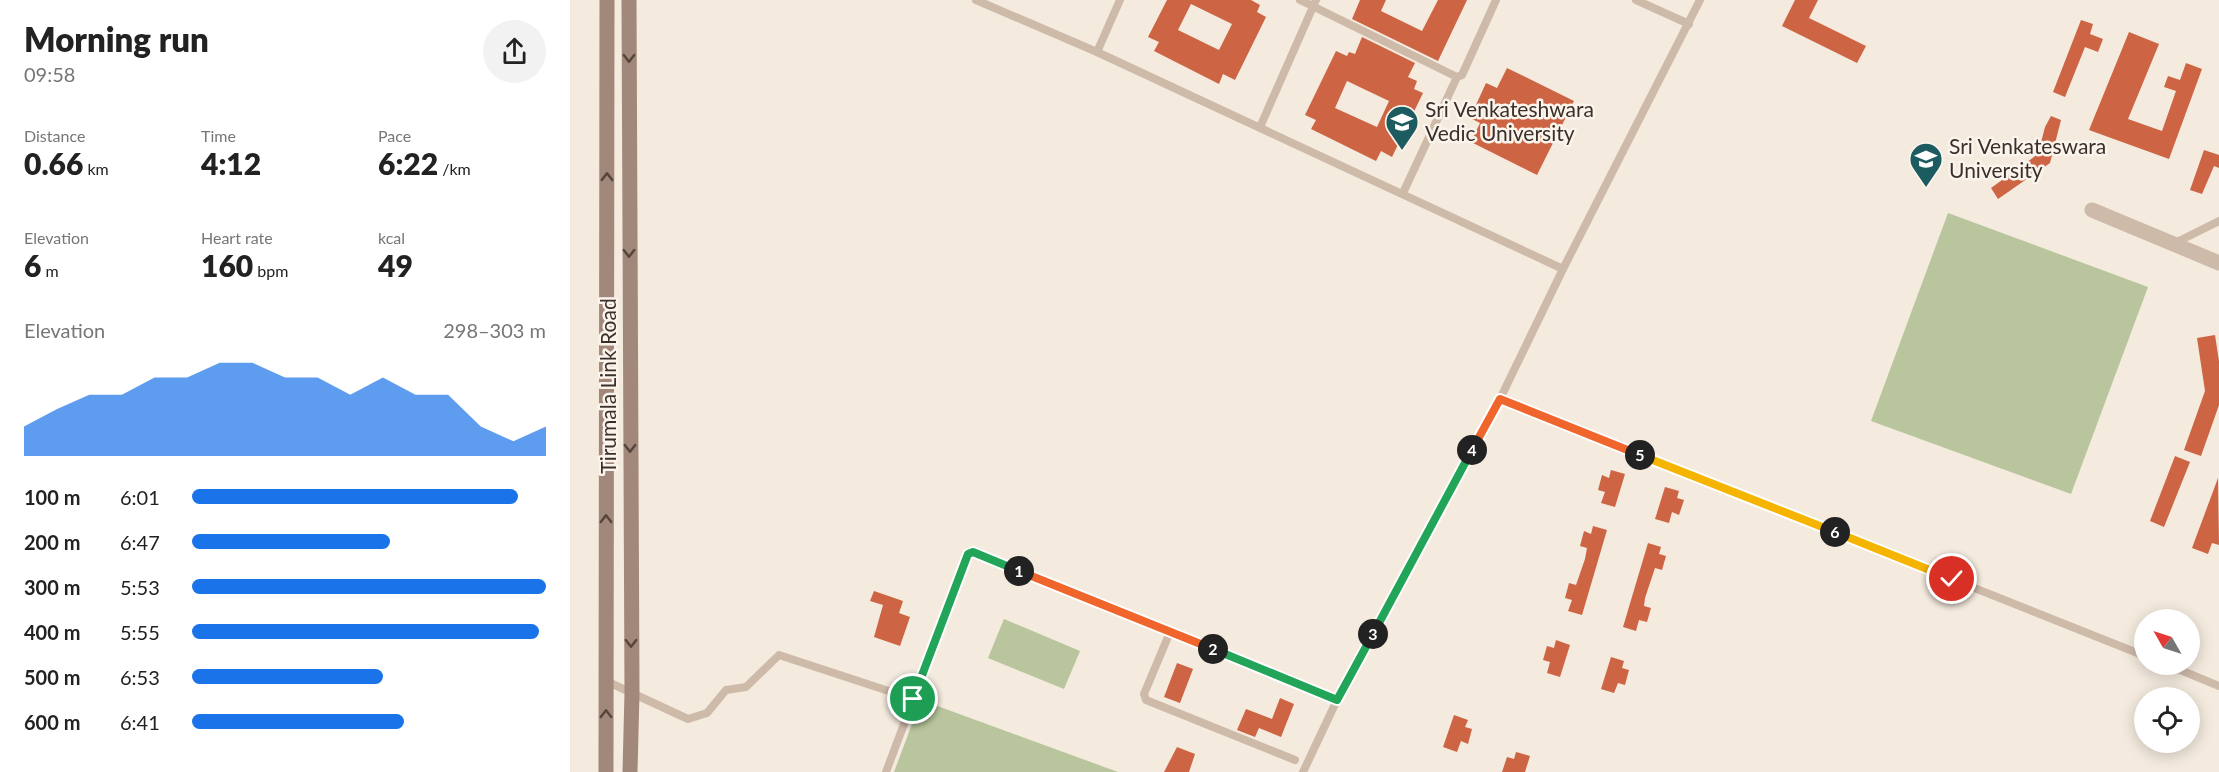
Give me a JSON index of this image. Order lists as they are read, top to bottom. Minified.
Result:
{"streets":{"street":["Tirumala Link Road"]},"places":{"school or university":["Sri Venkateshwara Vedic University","Sri Venkateswara University"]},"north":"top left","page":{"heading":["Morning run","09:58"],"stats":[["Distance","0.66 km"],["Time","4:12"],["Pace","6:22 /km"],["Elevation","6 m"],["Heart rate","160 bpm"],["kcal","49"]],"chart":["Elevation","298–303 m"],"pins":["4","5","6","1","3","2"],"list":[{"name":"100 m","note":"6:01"},{"name":"200 m","note":"6:47"},{"name":"300 m","note":"5:53"},{"name":"400 m","note":"5:55"},{"name":"500 m","note":"6:53"},{"name":"600 m","note":"6:41"}]}}
